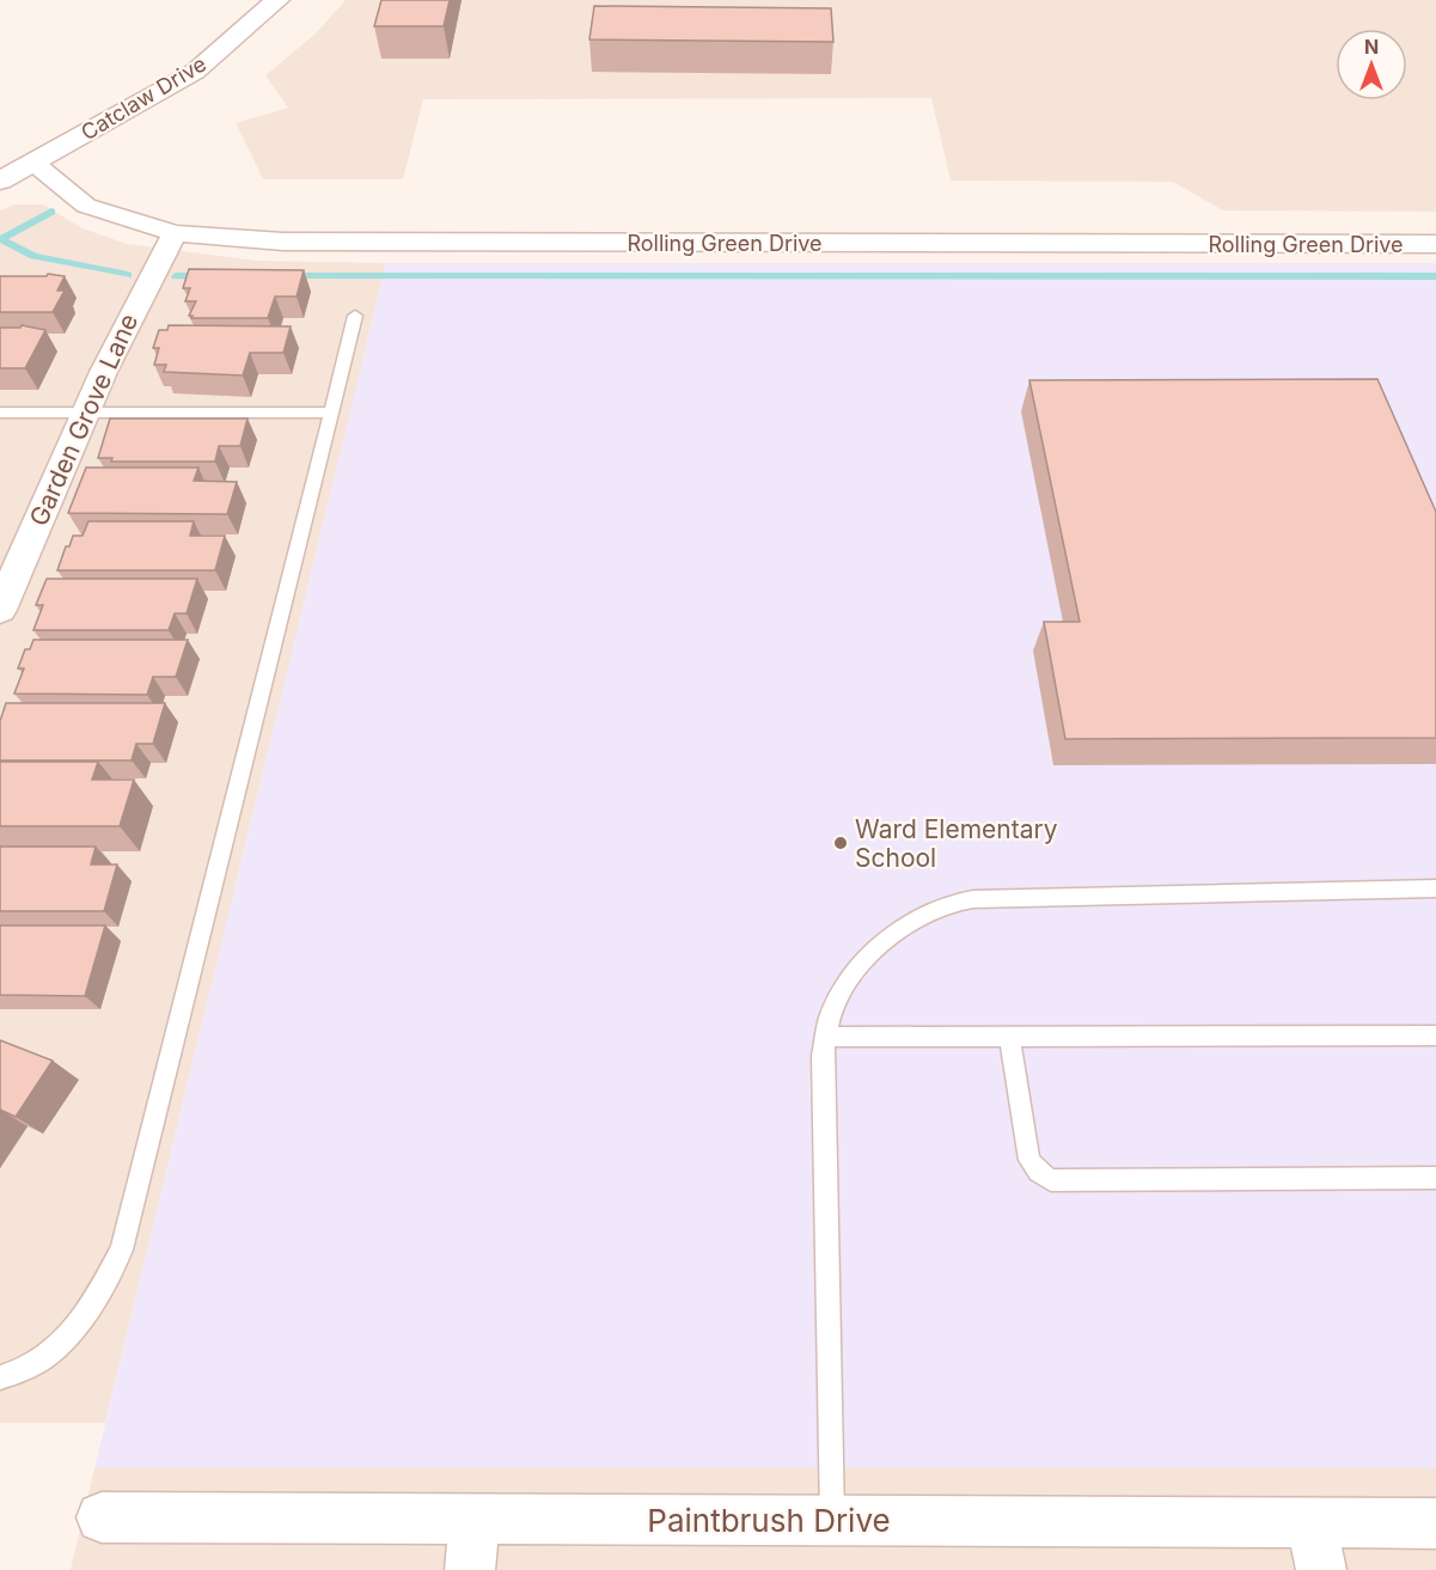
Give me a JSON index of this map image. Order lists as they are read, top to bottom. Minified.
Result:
{"streets":{"street":["Catclaw Drive","Rolling Green Drive","Garden Grove Lane","Paintbrush Drive"]},"crossings":[["Catclaw Drive","Rolling Green Drive"],["Rolling Green Drive","Garden Grove Lane"]],"places":["Ward Elementary School"],"north":"top"}
